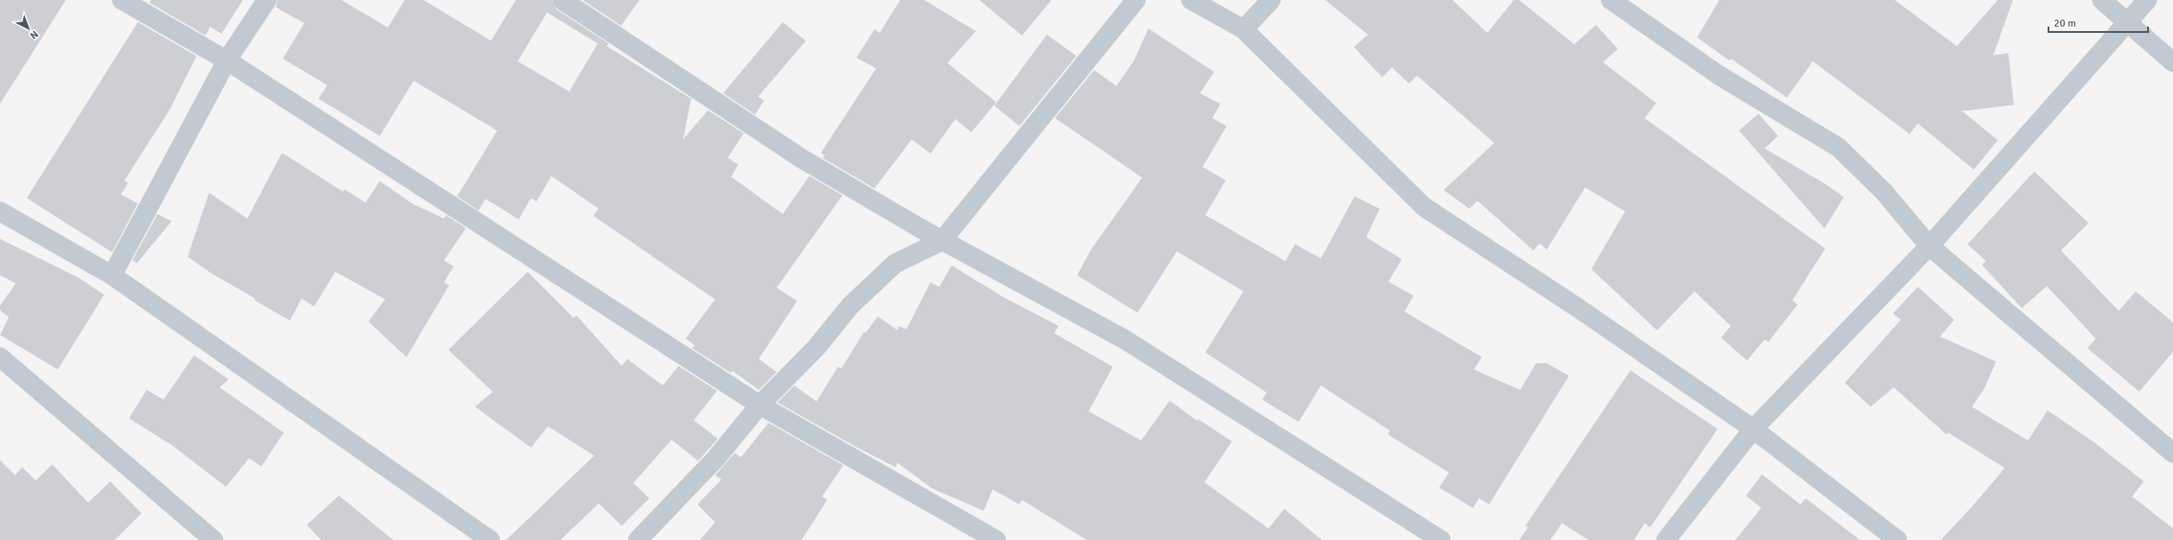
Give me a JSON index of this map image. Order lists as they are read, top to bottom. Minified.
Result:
{"scale_bar":"20 m","north":"bottom right"}
